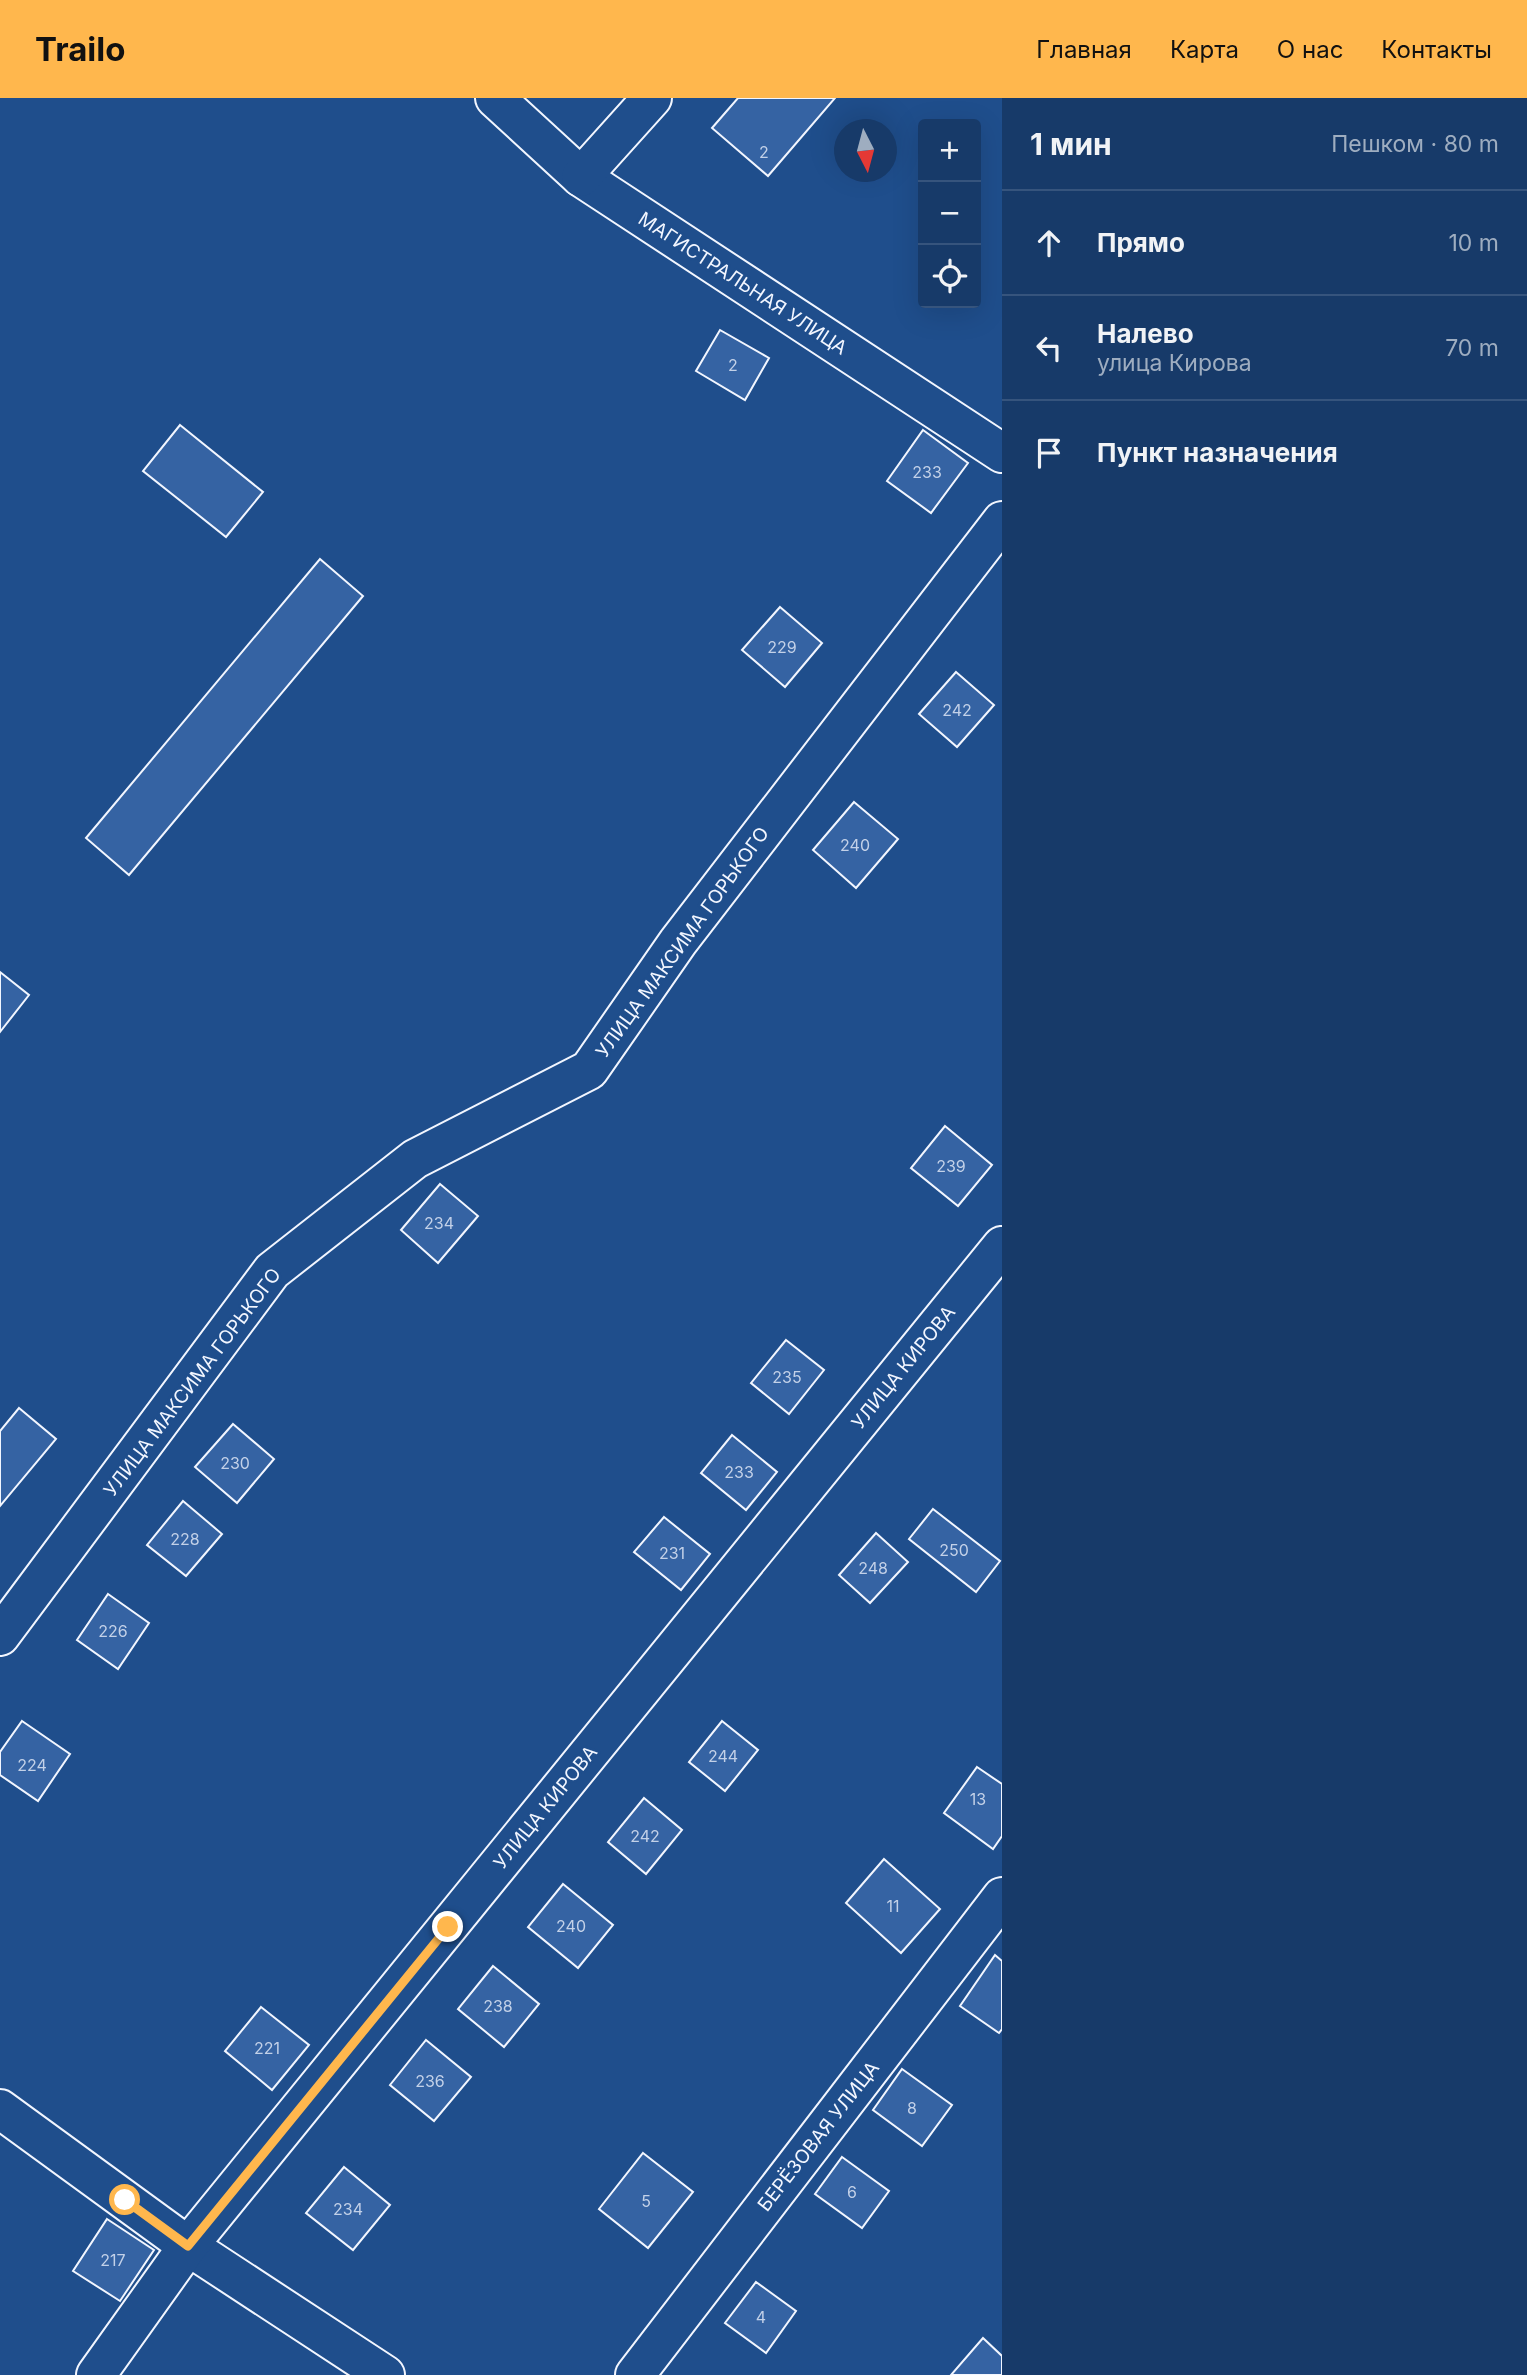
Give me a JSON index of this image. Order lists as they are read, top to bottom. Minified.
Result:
{"streets":{"street":["МАГИСТРАЛЬНАЯ УЛИЦА","УЛИЦА МАКСИМА ГОРЬКОГО","УЛИЦА КИРОВА","БЕРЁЗОВАЯ УЛИЦА"]},"house_numbers":["2","2","233","229","242","240","239","234","235","230","233","228","250","231","248","226","244","224","13","242","11","240","238","221","236","8","6","5","234","217","4"],"north":"bottom","page":{"header":"Trailo","nav":["Главная","Карта","О нас","Контакты"],"heading":["1 мин","Пешком · 80 m"],"map_buttons":["+","−"],"list":[["Прямо","10 m"],["Налево","улица Кирова","70 m"],"Пункт назначения"]}}
